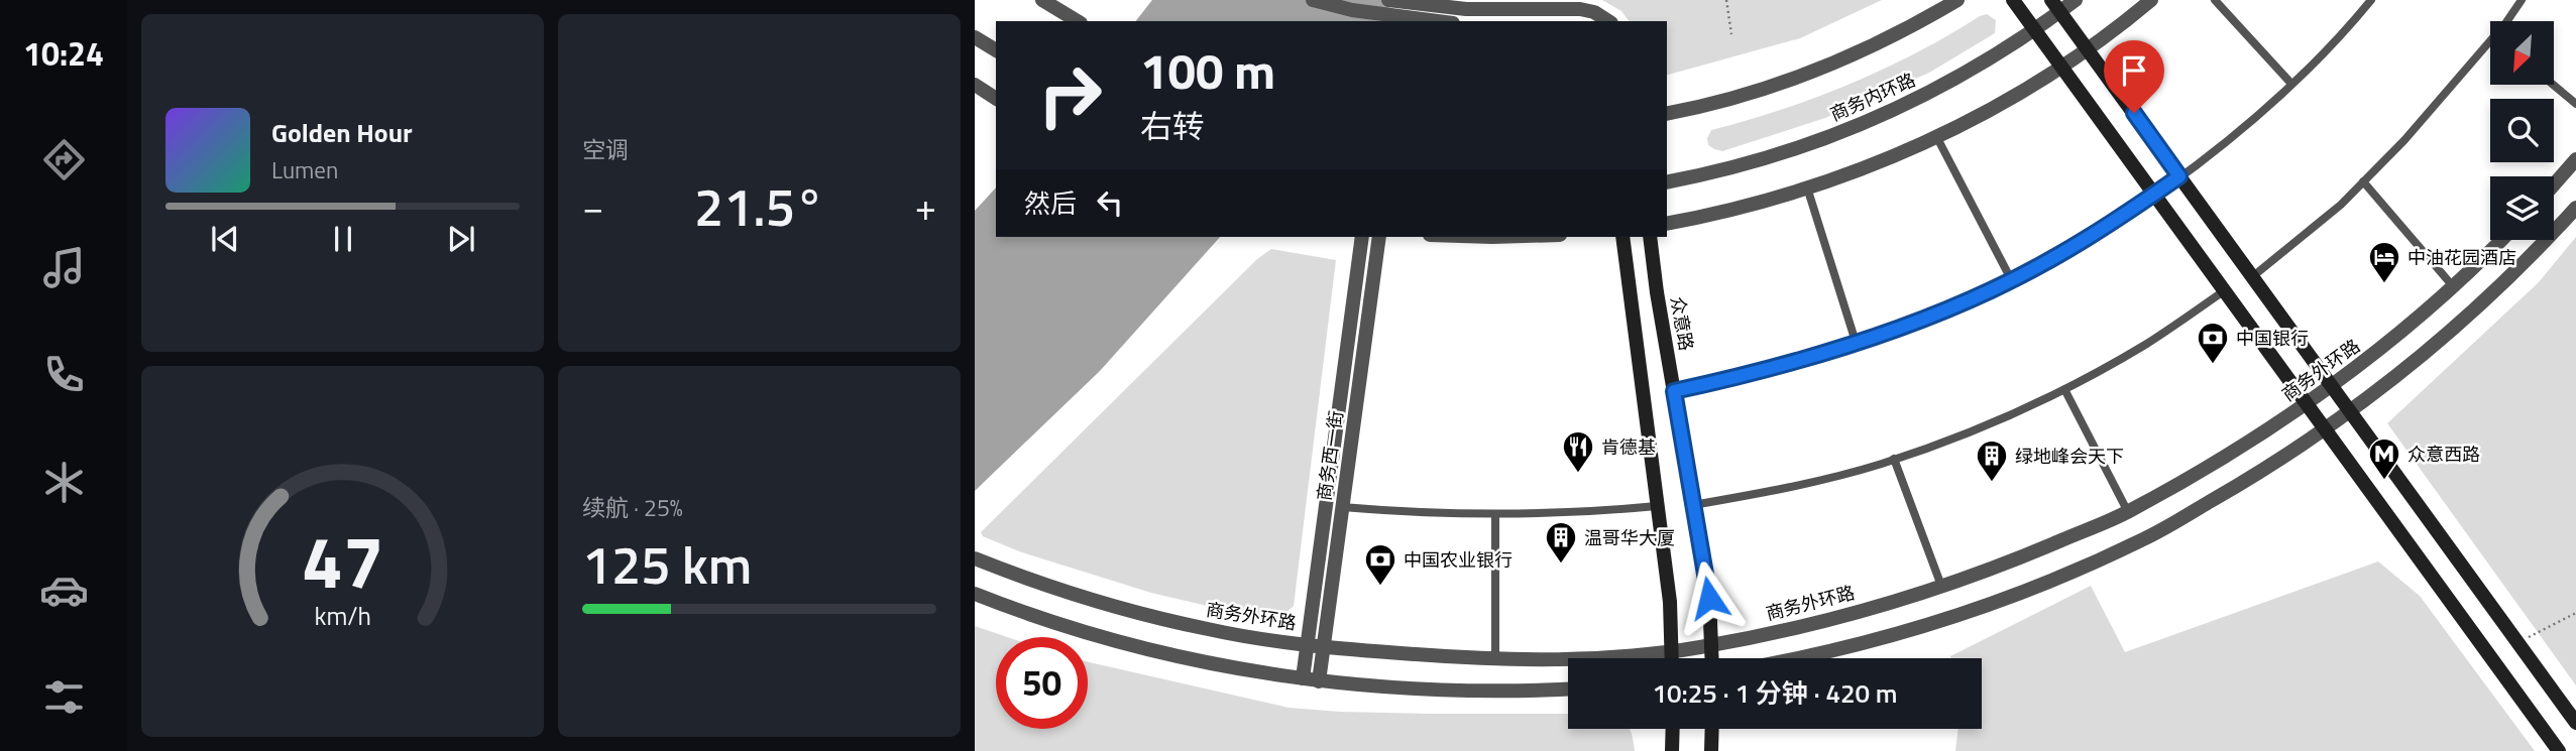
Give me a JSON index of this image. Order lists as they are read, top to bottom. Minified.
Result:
{"streets":{"main road":["众意路"],"street":["商务内环路","商务外环路","商务西一街"]},"crossings":[["众意路","商务外环路"],["商务外环路","商务西一街"]],"places":{"hotel":["中油花园酒店"],"bank":["中国银行","中国农业银行"],"restaurant":["肯德基"],"metro station":["众意西路"],"building":["绿地峰会天下","温哥华大厦"]},"north":"bottom left","page":{"tabs":"10:24","tile":["空调",["续航 · 25%","125 km"]],"turn":["100 m","右转"],"song":["Golden Hour","Lumen"],"then":"然后","heat":["−","21.5°","+"],"limit":"50","trip":"10:25 · 1 分钟 · 420 m","gauge":["47","km/h"]}}
